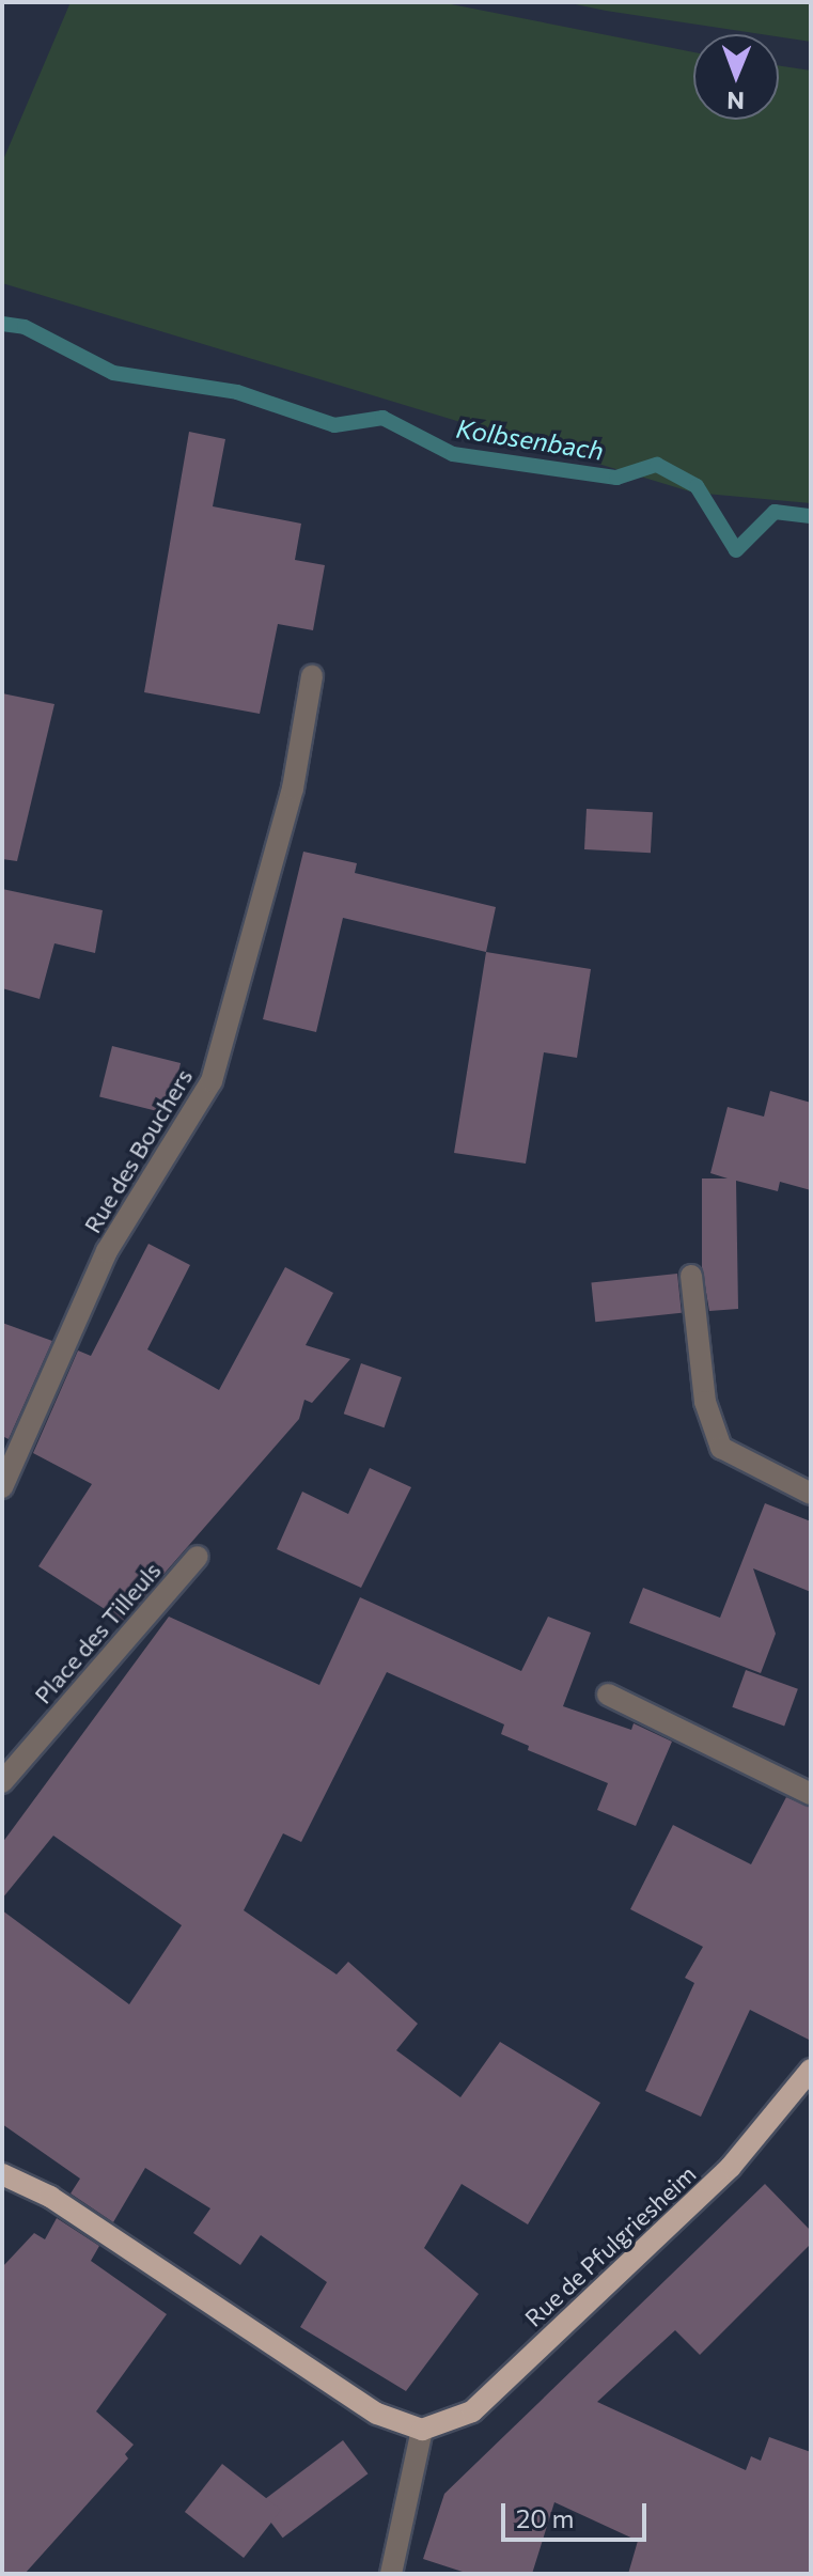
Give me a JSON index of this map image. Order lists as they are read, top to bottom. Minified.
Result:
{"streets":{"main road":["Rue de Pfulgriesheim"],"street":["Rue des Bouchers","Place des Tilleuls"]},"water":["Kolbsenbach"],"scale_bar":"20 m","north":"bottom"}
